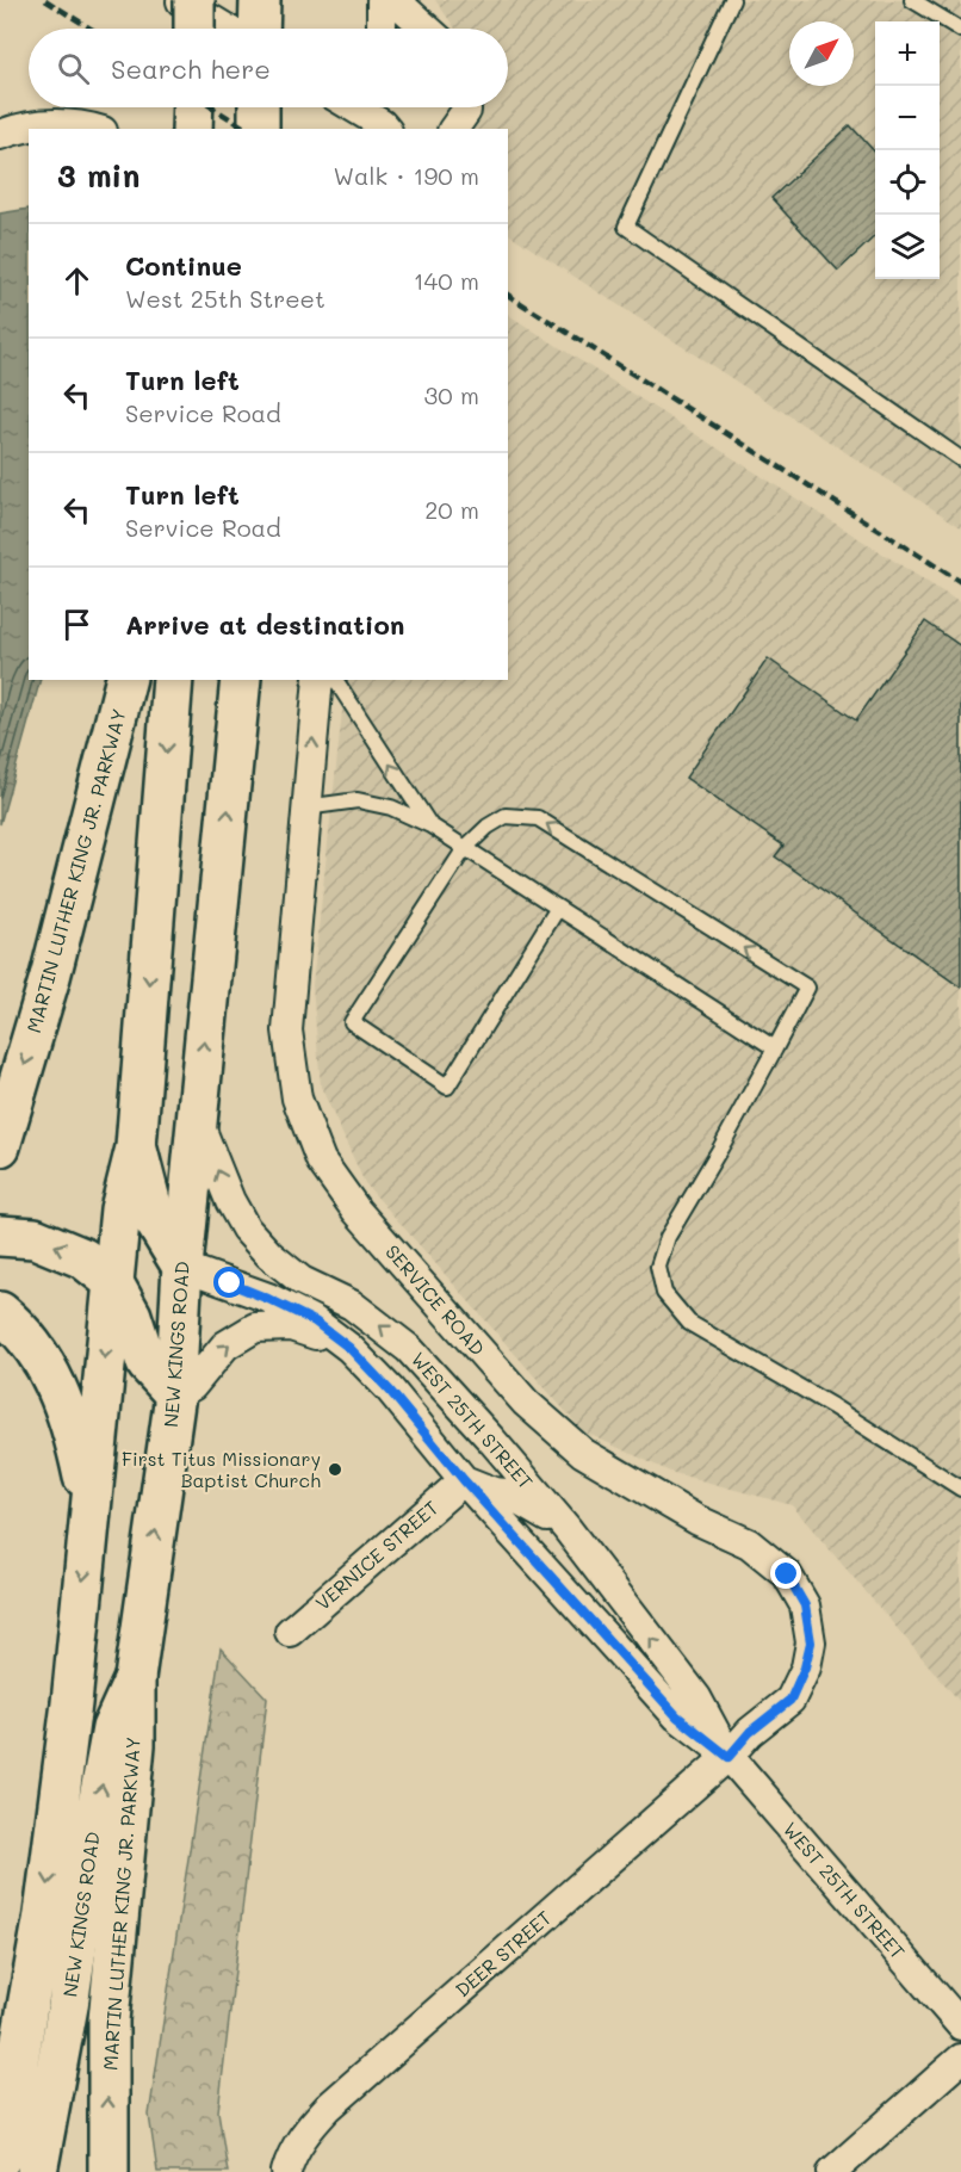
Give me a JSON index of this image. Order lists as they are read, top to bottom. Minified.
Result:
{"streets":{"main road":["MARTIN LUTHER KING JR. PARKWAY","NEW KINGS ROAD"],"street":["SERVICE ROAD","WEST 25TH STREET","VERNICE STREET","DEER STREET"]},"crossings":[["MARTIN LUTHER KING JR. PARKWAY","NEW KINGS ROAD"],["SERVICE ROAD","WEST 25TH STREET"],["SERVICE ROAD","DEER STREET"],["NEW KINGS ROAD","WEST 25TH STREET"],["WEST 25TH STREET","VERNICE STREET"],["WEST 25TH STREET","DEER STREET"]],"places":["First Titus Missionary Baptist Church"],"north":"top right","page":{"map_buttons":["+","−"],"search":"Search here","heading":["3 min","Walk · 190 m"],"list":[["Continue","West 25th Street","140 m"],["Turn left","Service Road","30 m"],["Turn left","Service Road","20 m"],"Arrive at destination"]}}
